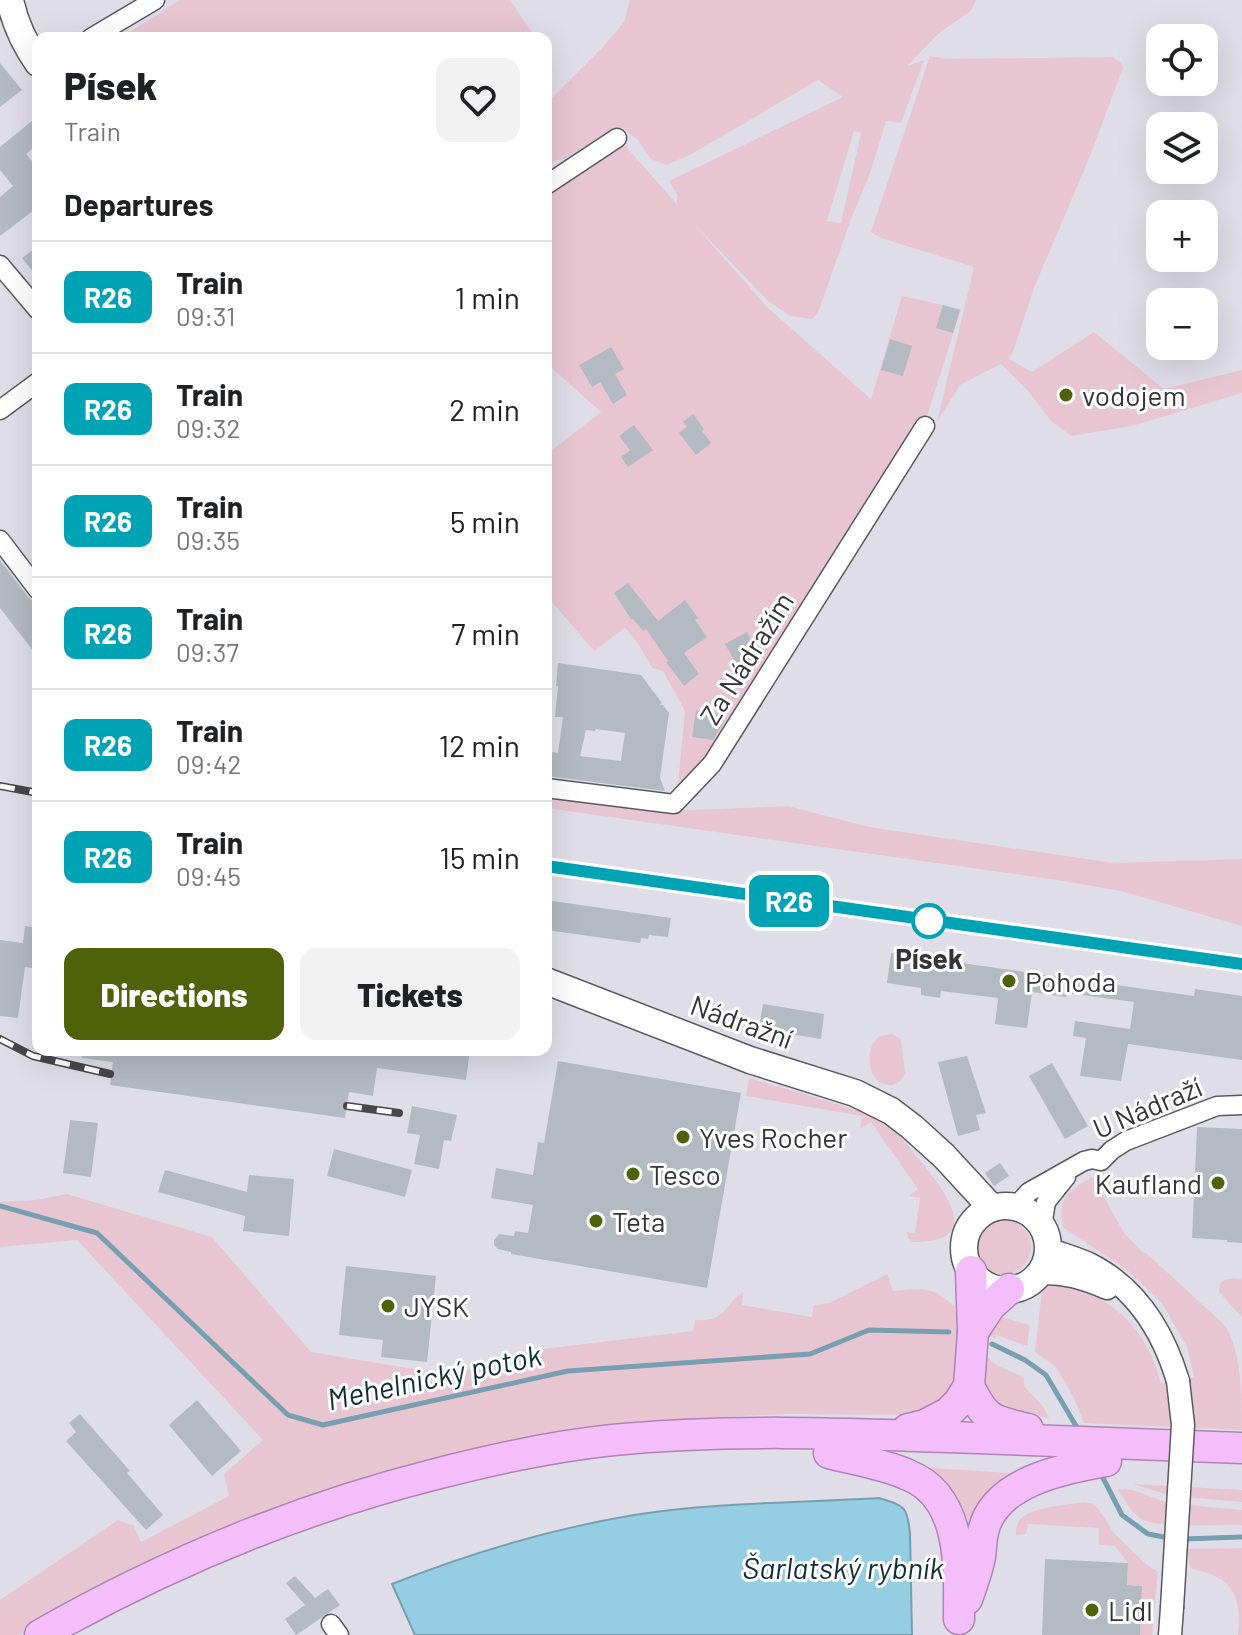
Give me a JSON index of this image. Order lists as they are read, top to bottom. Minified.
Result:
{"streets":{"main road":["Nádražní"],"street":["Za Nádražím","U Nádraží"]},"crossings":[["Nádražní","U Nádraží"]],"water":["Mehelnický potok","Šarlatský rybník"],"places":["vodojem","Písek","Pohoda","Yves Rocher","Tesco","Kaufland","Teta","JYSK","Lidl"],"page":{"on_map":"R26","map_buttons":["+","−"],"heading":[["Písek","Train"],"Departures"],"list":[{"mark":"R26","name":"Train","note":"09:31","value":"1 min"},{"mark":"R26","name":"Train","note":"09:32","value":"2 min"},{"mark":"R26","name":"Train","note":"09:35","value":"5 min"},{"mark":"R26","name":"Train","note":"09:37","value":"7 min"},{"mark":"R26","name":"Train","note":"09:42","value":"12 min"},{"mark":"R26","name":"Train","note":"09:45","value":"15 min"}],"buttons":["Directions","Tickets"]}}
